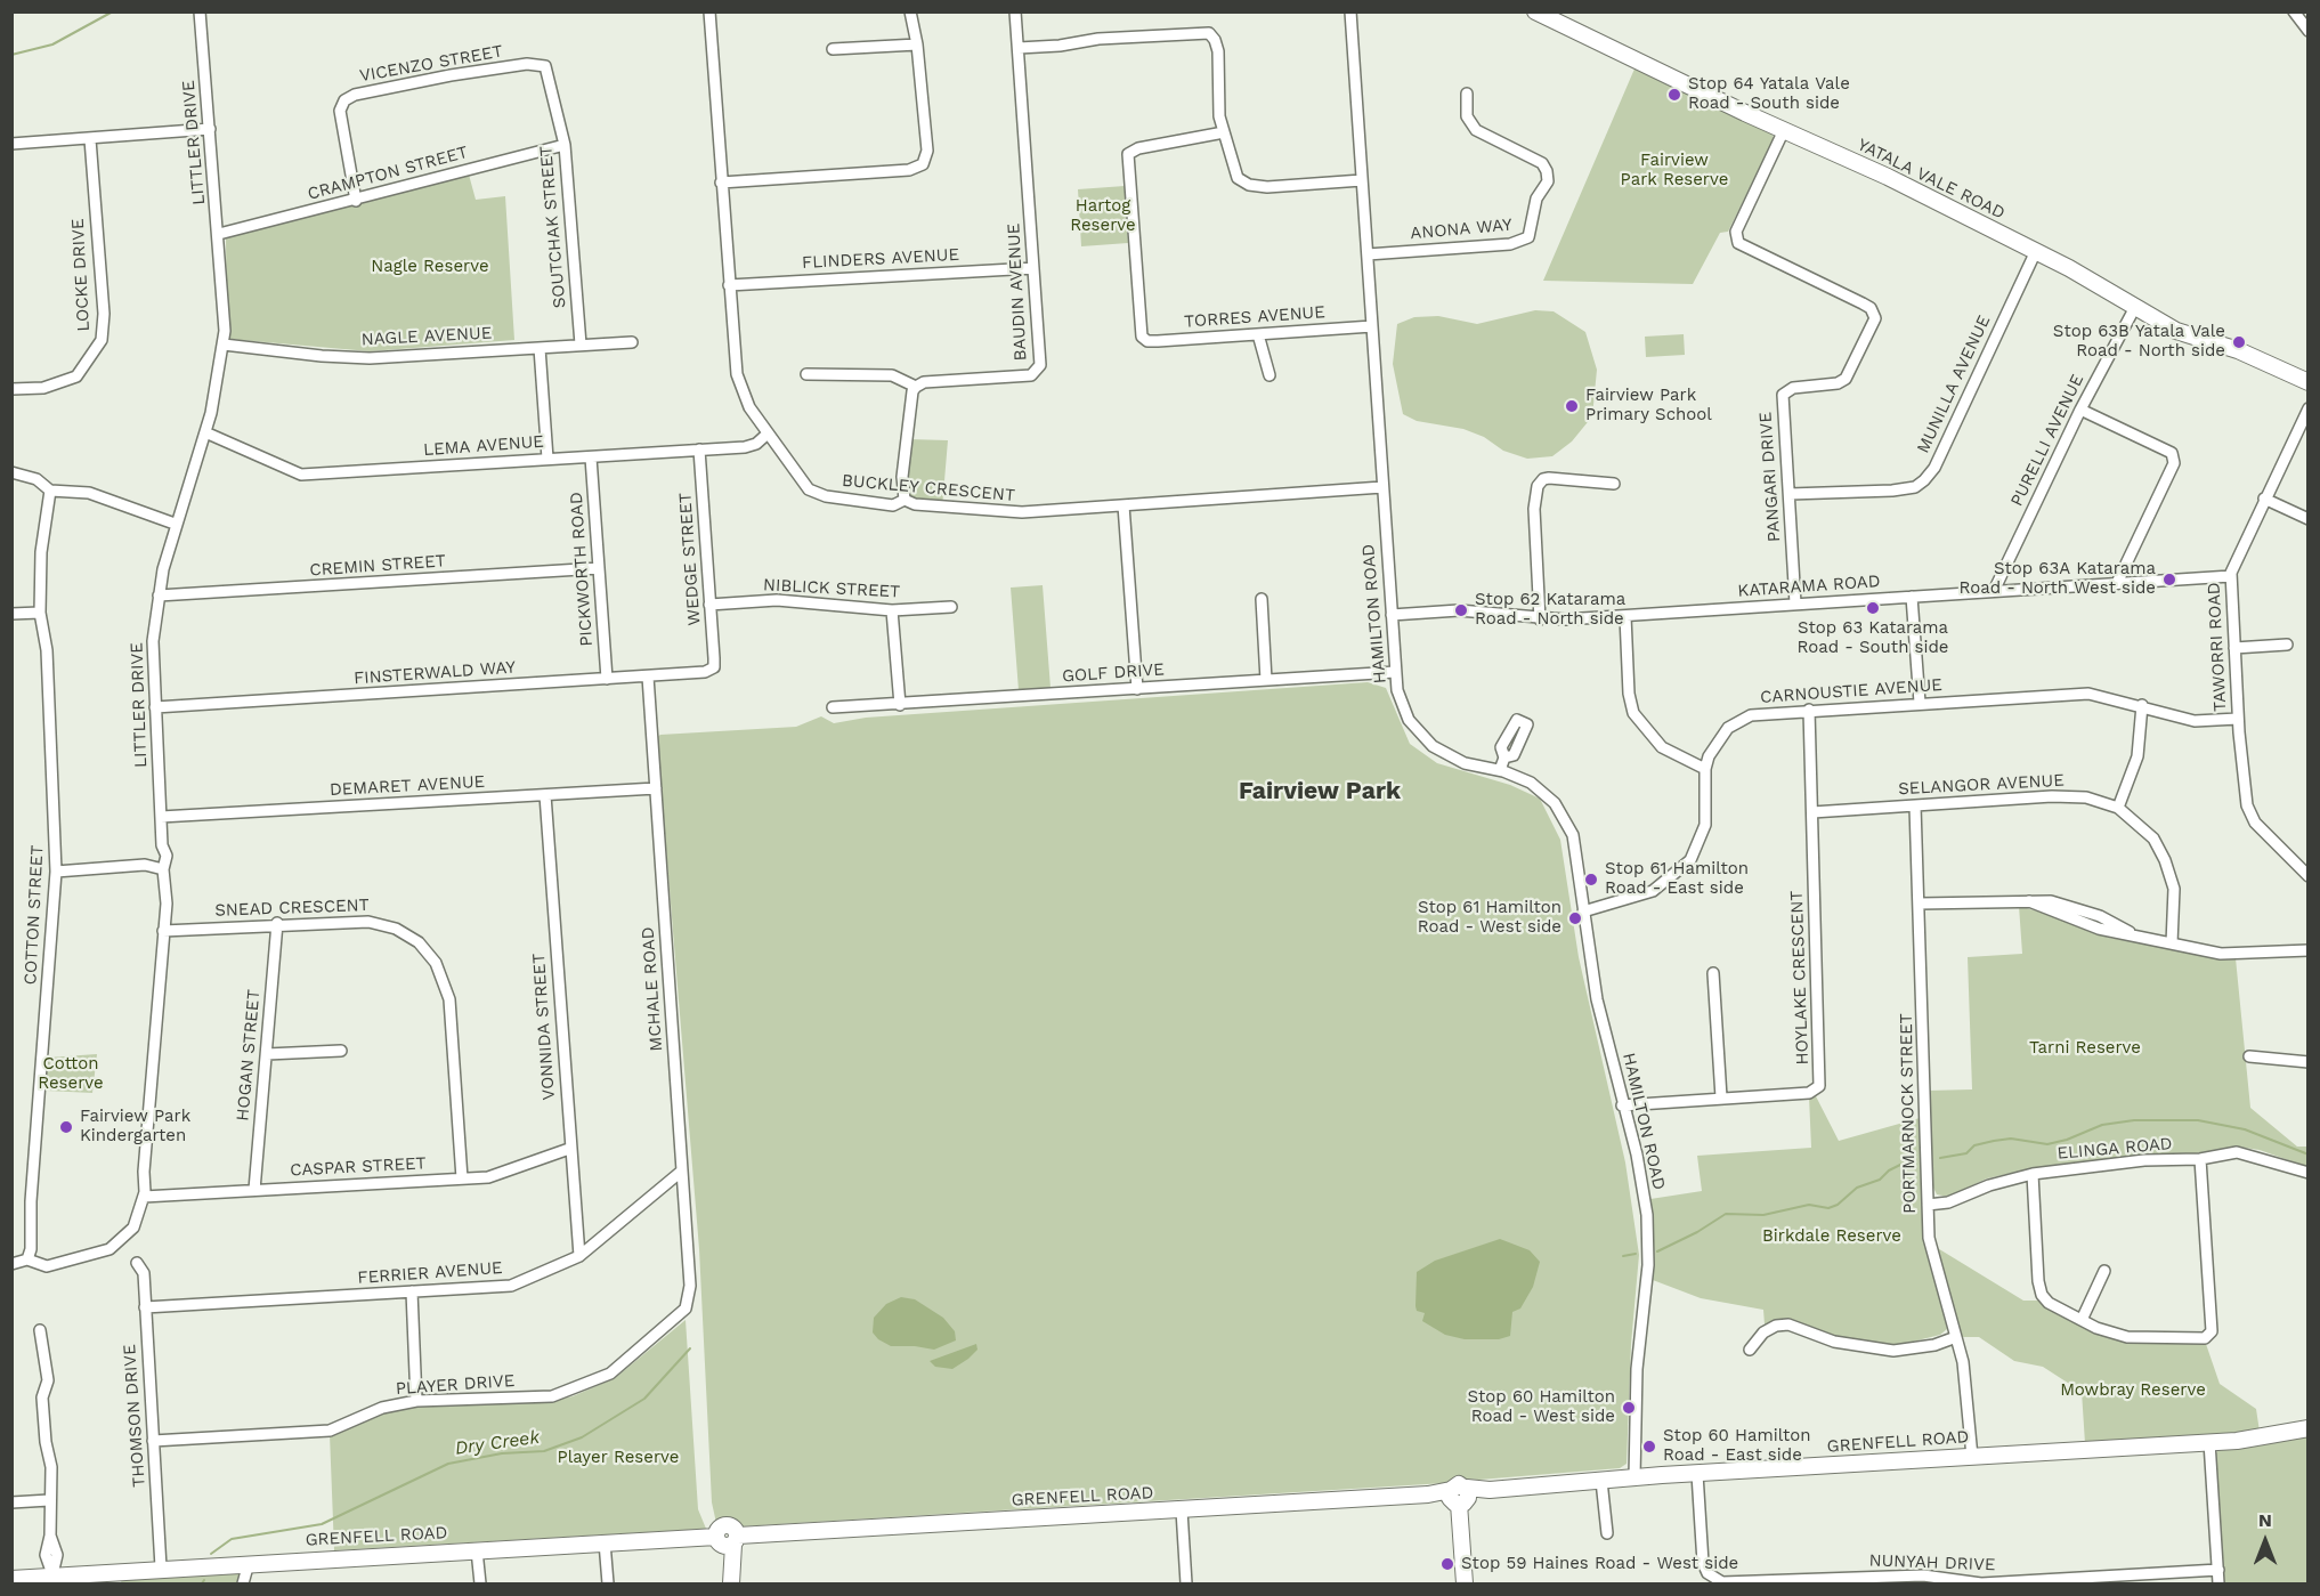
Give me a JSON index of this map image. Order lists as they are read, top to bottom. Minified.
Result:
{"streets":{"street":["VICENZO STREET","LITTLER DRIVE","CRAMPTON STREET","YATALA VALE ROAD","SOUTCHAK STREET","ANONA WAY","FLINDERS AVENUE","LOCKE DRIVE","BAUDIN AVENUE","TORRES AVENUE","NAGLE AVENUE","MUNILLA AVENUE","PURELLI AVENUE","LEMA AVENUE","PANGARI DRIVE","BUCKLEY CRESCENT","WEDGE STREET","CREMIN STREET","PICKWORTH ROAD","KATARAMA ROAD","NIBLICK STREET","HAMILTON ROAD","TAWORRI ROAD","FINSTERWALD WAY","GOLF DRIVE","CARNOUSTIE AVENUE","SELANGOR AVENUE","DEMARET AVENUE","SNEAD CRESCENT","COTTON STREET","HOYLAKE CRESCENT","MCHALE ROAD","VONNIDA STREET","HOGAN STREET","PORTMARNOCK STREET","ELINGA ROAD","CASPAR STREET","FERRIER AVENUE","PLAYER DRIVE","THOMSON DRIVE","GRENFELL ROAD","NUNYAH DRIVE"]},"crossings":[["VICENZO STREET","CRAMPTON STREET"],["VICENZO STREET","SOUTCHAK STREET"],["LITTLER DRIVE","CRAMPTON STREET"],["LITTLER DRIVE","NAGLE AVENUE"],["LITTLER DRIVE","LEMA AVENUE"],["LITTLER DRIVE","CREMIN STREET"],["LITTLER DRIVE","FINSTERWALD WAY"],["LITTLER DRIVE","DEMARET AVENUE"],["LITTLER DRIVE","SNEAD CRESCENT"],["LITTLER DRIVE","COTTON STREET"],["LITTLER DRIVE","CASPAR STREET"],["CRAMPTON STREET","SOUTCHAK STREET"],["YATALA VALE ROAD","MUNILLA AVENUE"],["YATALA VALE ROAD","PURELLI AVENUE"],["YATALA VALE ROAD","PANGARI DRIVE"],["SOUTCHAK STREET","NAGLE AVENUE"],["ANONA WAY","HAMILTON ROAD"],["FLINDERS AVENUE","BAUDIN AVENUE"],["FLINDERS AVENUE","BUCKLEY CRESCENT"],["TORRES AVENUE","HAMILTON ROAD"],["MUNILLA AVENUE","PANGARI DRIVE"],["PURELLI AVENUE","KATARAMA ROAD"],["LEMA AVENUE","BUCKLEY CRESCENT"],["LEMA AVENUE","WEDGE STREET"],["LEMA AVENUE","PICKWORTH ROAD"],["PANGARI DRIVE","KATARAMA ROAD"],["BUCKLEY CRESCENT","HAMILTON ROAD"],["WEDGE STREET","NIBLICK STREET"],["WEDGE STREET","FINSTERWALD WAY"],["CREMIN STREET","PICKWORTH ROAD"],["PICKWORTH ROAD","FINSTERWALD WAY"],["KATARAMA ROAD","HAMILTON ROAD"],["KATARAMA ROAD","TAWORRI ROAD"],["HAMILTON ROAD","GOLF DRIVE"],["HAMILTON ROAD","CARNOUSTIE AVENUE"],["HAMILTON ROAD","HOYLAKE CRESCENT"],["HAMILTON ROAD","GRENFELL ROAD"],["TAWORRI ROAD","CARNOUSTIE AVENUE"],["FINSTERWALD WAY","MCHALE ROAD"],["CARNOUSTIE AVENUE","HOYLAKE CRESCENT"],["SELANGOR AVENUE","HOYLAKE CRESCENT"],["SELANGOR AVENUE","PORTMARNOCK STREET"],["DEMARET AVENUE","MCHALE ROAD"],["DEMARET AVENUE","VONNIDA STREET"],["SNEAD CRESCENT","HOGAN STREET"],["SNEAD CRESCENT","CASPAR STREET"],["MCHALE ROAD","FERRIER AVENUE"],["MCHALE ROAD","PLAYER DRIVE"],["VONNIDA STREET","CASPAR STREET"],["VONNIDA STREET","FERRIER AVENUE"],["HOGAN STREET","CASPAR STREET"],["PORTMARNOCK STREET","ELINGA ROAD"],["PORTMARNOCK STREET","GRENFELL ROAD"],["FERRIER AVENUE","THOMSON DRIVE"],["PLAYER DRIVE","THOMSON DRIVE"],["THOMSON DRIVE","GRENFELL ROAD"],["GRENFELL ROAD","NUNYAH DRIVE"]],"districts":["Fairview Park"],"water":["Dry Creek"],"parks":["Fairview Park Reserve","Hartog Reserve","Nagle Reserve","Tarni Reserve","Cotton Reserve","Birkdale Reserve","Mowbray Reserve","Player Reserve"],"places":["Stop 64 Yatala Vale Road - South side","Stop 63B Yatala Vale Road - North side","Fairview Park Primary School","Stop 63A Katarama Road - North West side","Stop 63 Katarama Road - South side","Stop 62 Katarama Road - North side","Stop 61 Hamilton Road - East side","Stop 61 Hamilton Road - West side","Fairview Park Kindergarten","Stop 60 Hamilton Road - West side","Stop 60 Hamilton Road - East side","Stop 59 Haines Road - West side"],"north":"top"}
